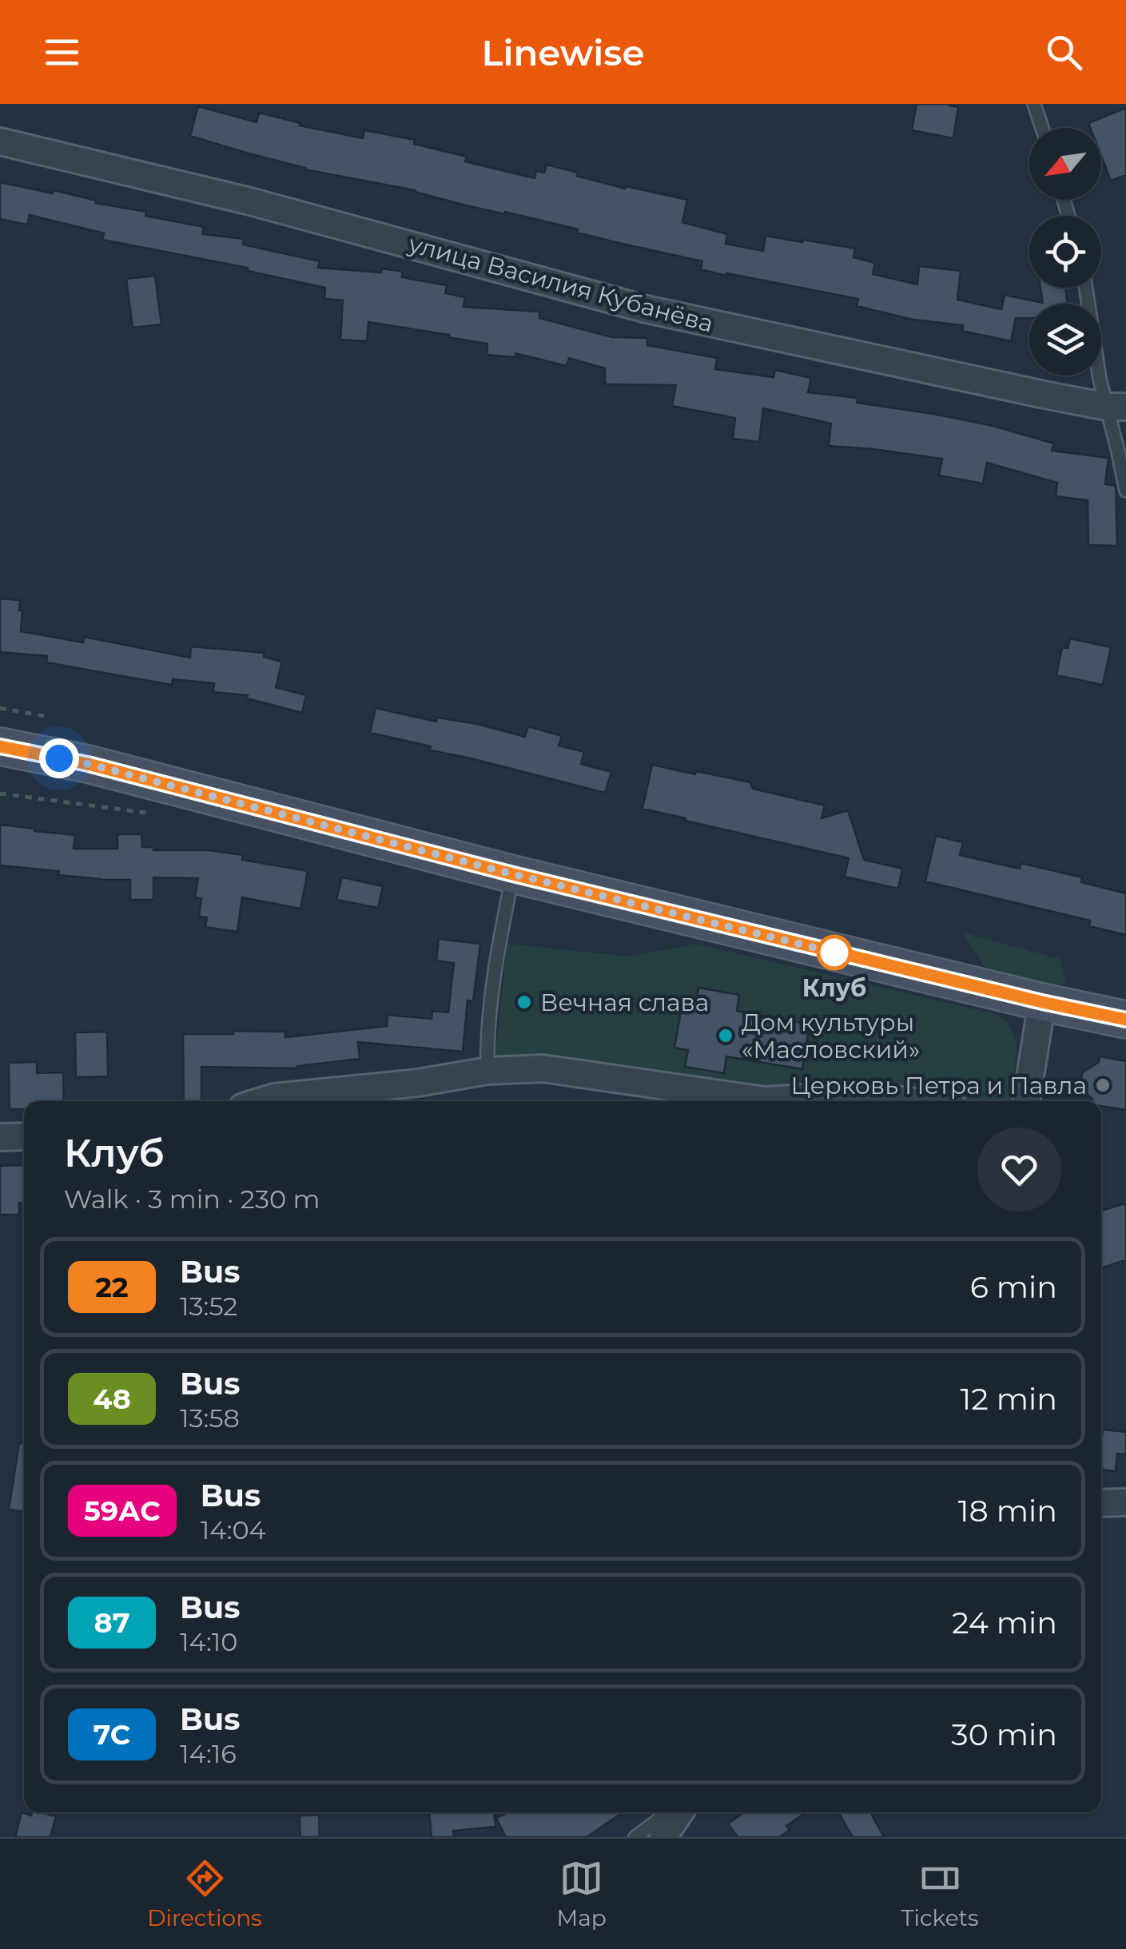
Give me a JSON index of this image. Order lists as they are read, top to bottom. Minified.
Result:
{"streets":{"street":["улица Василия Кубанёва"]},"places":["Клуб","Вечная слава","Дом культуры «Масловский»","Церковь Петра и Павла"],"lines":["bus line 22"],"north":"bottom left","page":{"header":"Linewise","heading":["Клуб","Walk · 3 min · 230 m"],"list":[{"mark":"22","name":"Bus","note":"13:52","value":"6 min"},{"mark":"48","name":"Bus","note":"13:58","value":"12 min"},{"mark":"59АС","name":"Bus","note":"14:04","value":"18 min"},{"mark":"87","name":"Bus","note":"14:10","value":"24 min"},{"mark":"7С","name":"Bus","note":"14:16","value":"30 min"}],"tabs":["Directions","Map","Tickets"]}}
